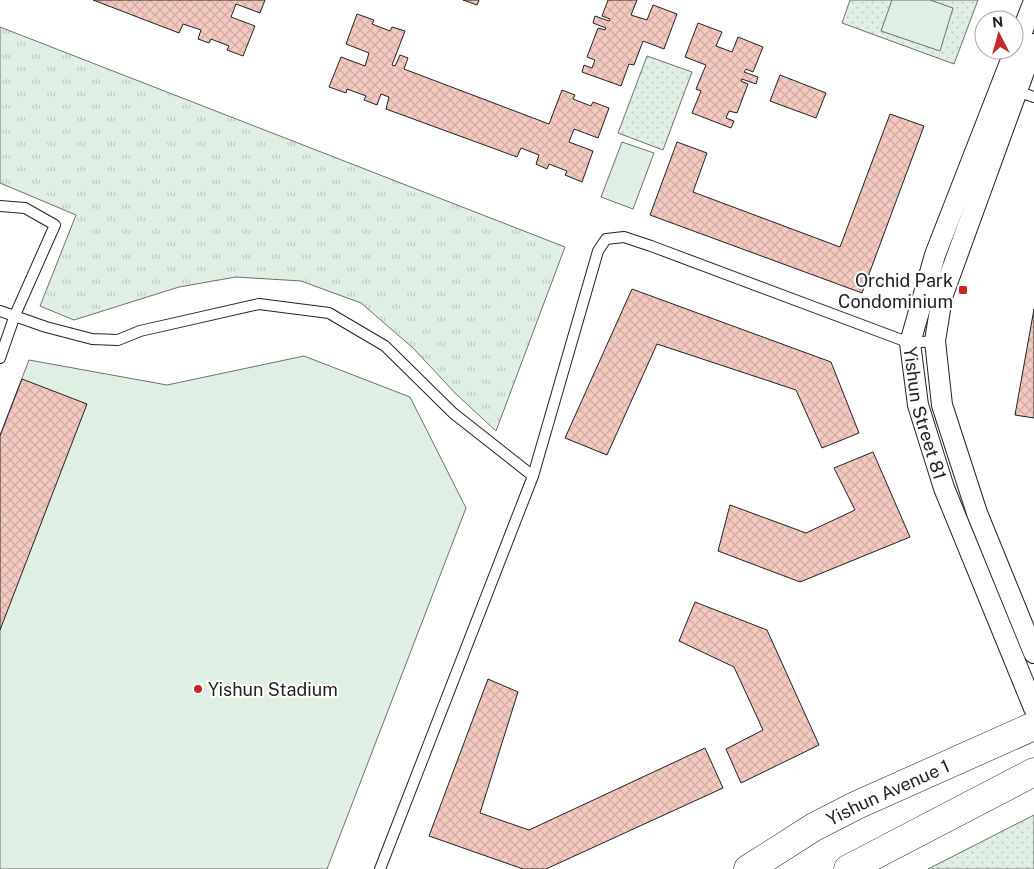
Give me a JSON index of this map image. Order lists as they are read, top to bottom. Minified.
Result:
{"streets":{"main road":["Yishun Avenue 1"],"street":["Yishun Street 81"]},"places":{"transit":["Orchid Park Condominium"],"other":["Yishun Stadium"]},"north":"top"}
